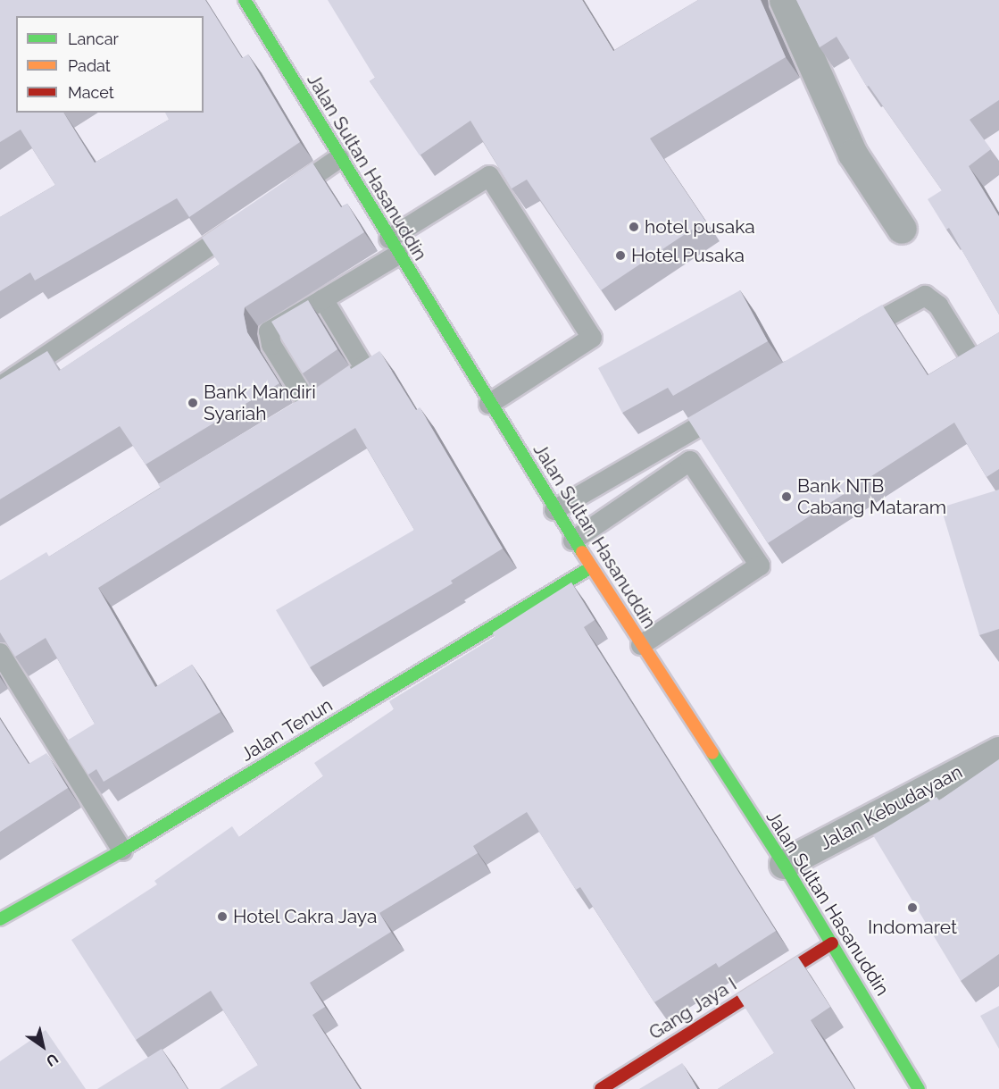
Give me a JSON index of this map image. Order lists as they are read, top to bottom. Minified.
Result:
{"streets":{"main road":["Jalan Sultan Hasanuddin","Jalan Tenun","Gang Jaya I"],"street":["Jalan Kebudayaan"]},"crossings":[["Jalan Sultan Hasanuddin","Jalan Tenun"],["Jalan Sultan Hasanuddin","Jalan Kebudayaan"],["Jalan Sultan Hasanuddin","Gang Jaya I"]],"places":["hotel pusaka","Hotel Pusaka","Bank Mandiri Syariah","Bank NTB Cabang Mataram","Indomaret","Hotel Cakra Jaya"],"legend":["Lancar","Padat","Macet"],"north":"bottom right"}
